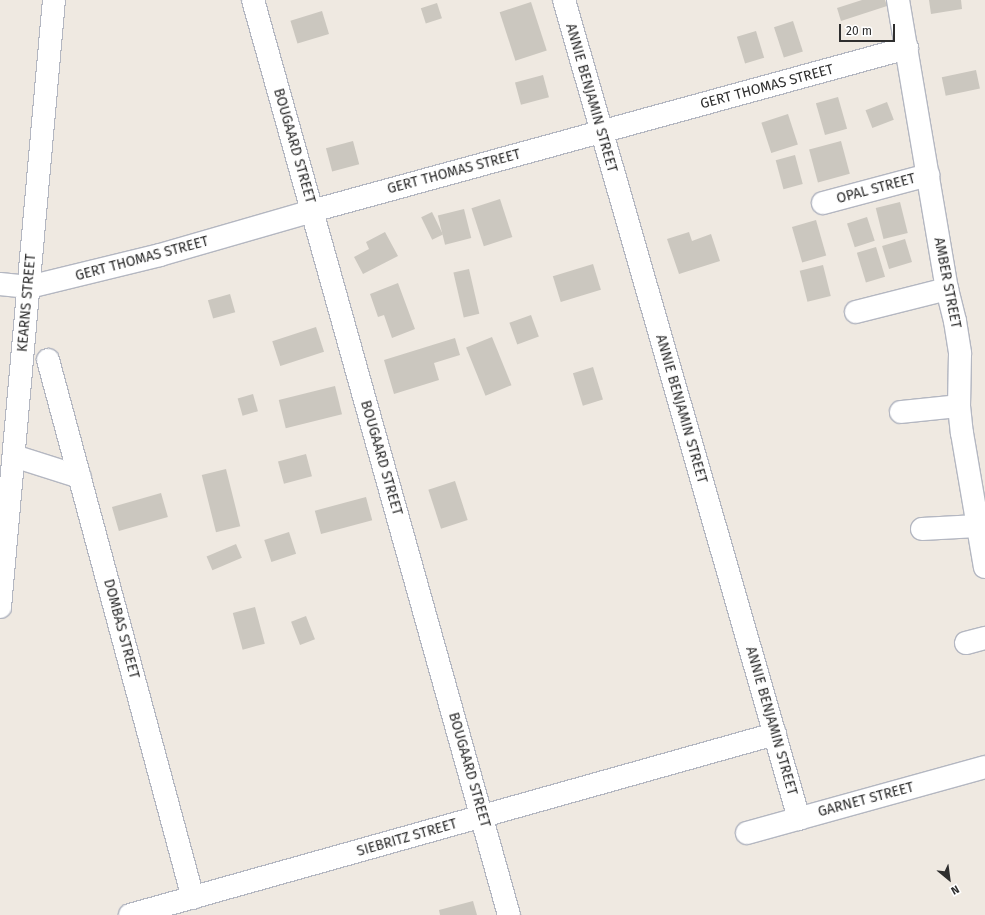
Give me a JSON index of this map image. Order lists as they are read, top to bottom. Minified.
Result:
{"streets":{"street":["GERT THOMAS STREET","ANNIE BENJAMIN STREET","BOUGAARD STREET","OPAL STREET","AMBER STREET","KEARNS STREET","DOMBAS STREET","GARNET STREET","SIEBRITZ STREET"]},"crossings":[["GERT THOMAS STREET","ANNIE BENJAMIN STREET"],["GERT THOMAS STREET","BOUGAARD STREET"],["GERT THOMAS STREET","AMBER STREET"],["GERT THOMAS STREET","KEARNS STREET"],["ANNIE BENJAMIN STREET","GARNET STREET"],["ANNIE BENJAMIN STREET","SIEBRITZ STREET"],["BOUGAARD STREET","SIEBRITZ STREET"],["OPAL STREET","AMBER STREET"],["DOMBAS STREET","SIEBRITZ STREET"]],"scale_bar":"20 m","north":"bottom right"}
